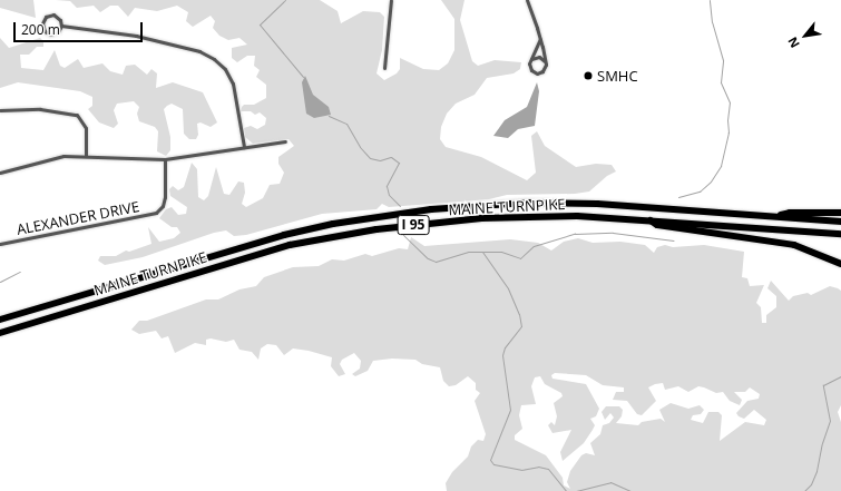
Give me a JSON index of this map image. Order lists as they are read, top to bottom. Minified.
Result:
{"streets":{"highway":["MAINE TURNPIKE","I 95"],"street":["ALEXANDER DRIVE"]},"places":["SMHC"],"scale_bar":"200 m","north":"bottom left"}
